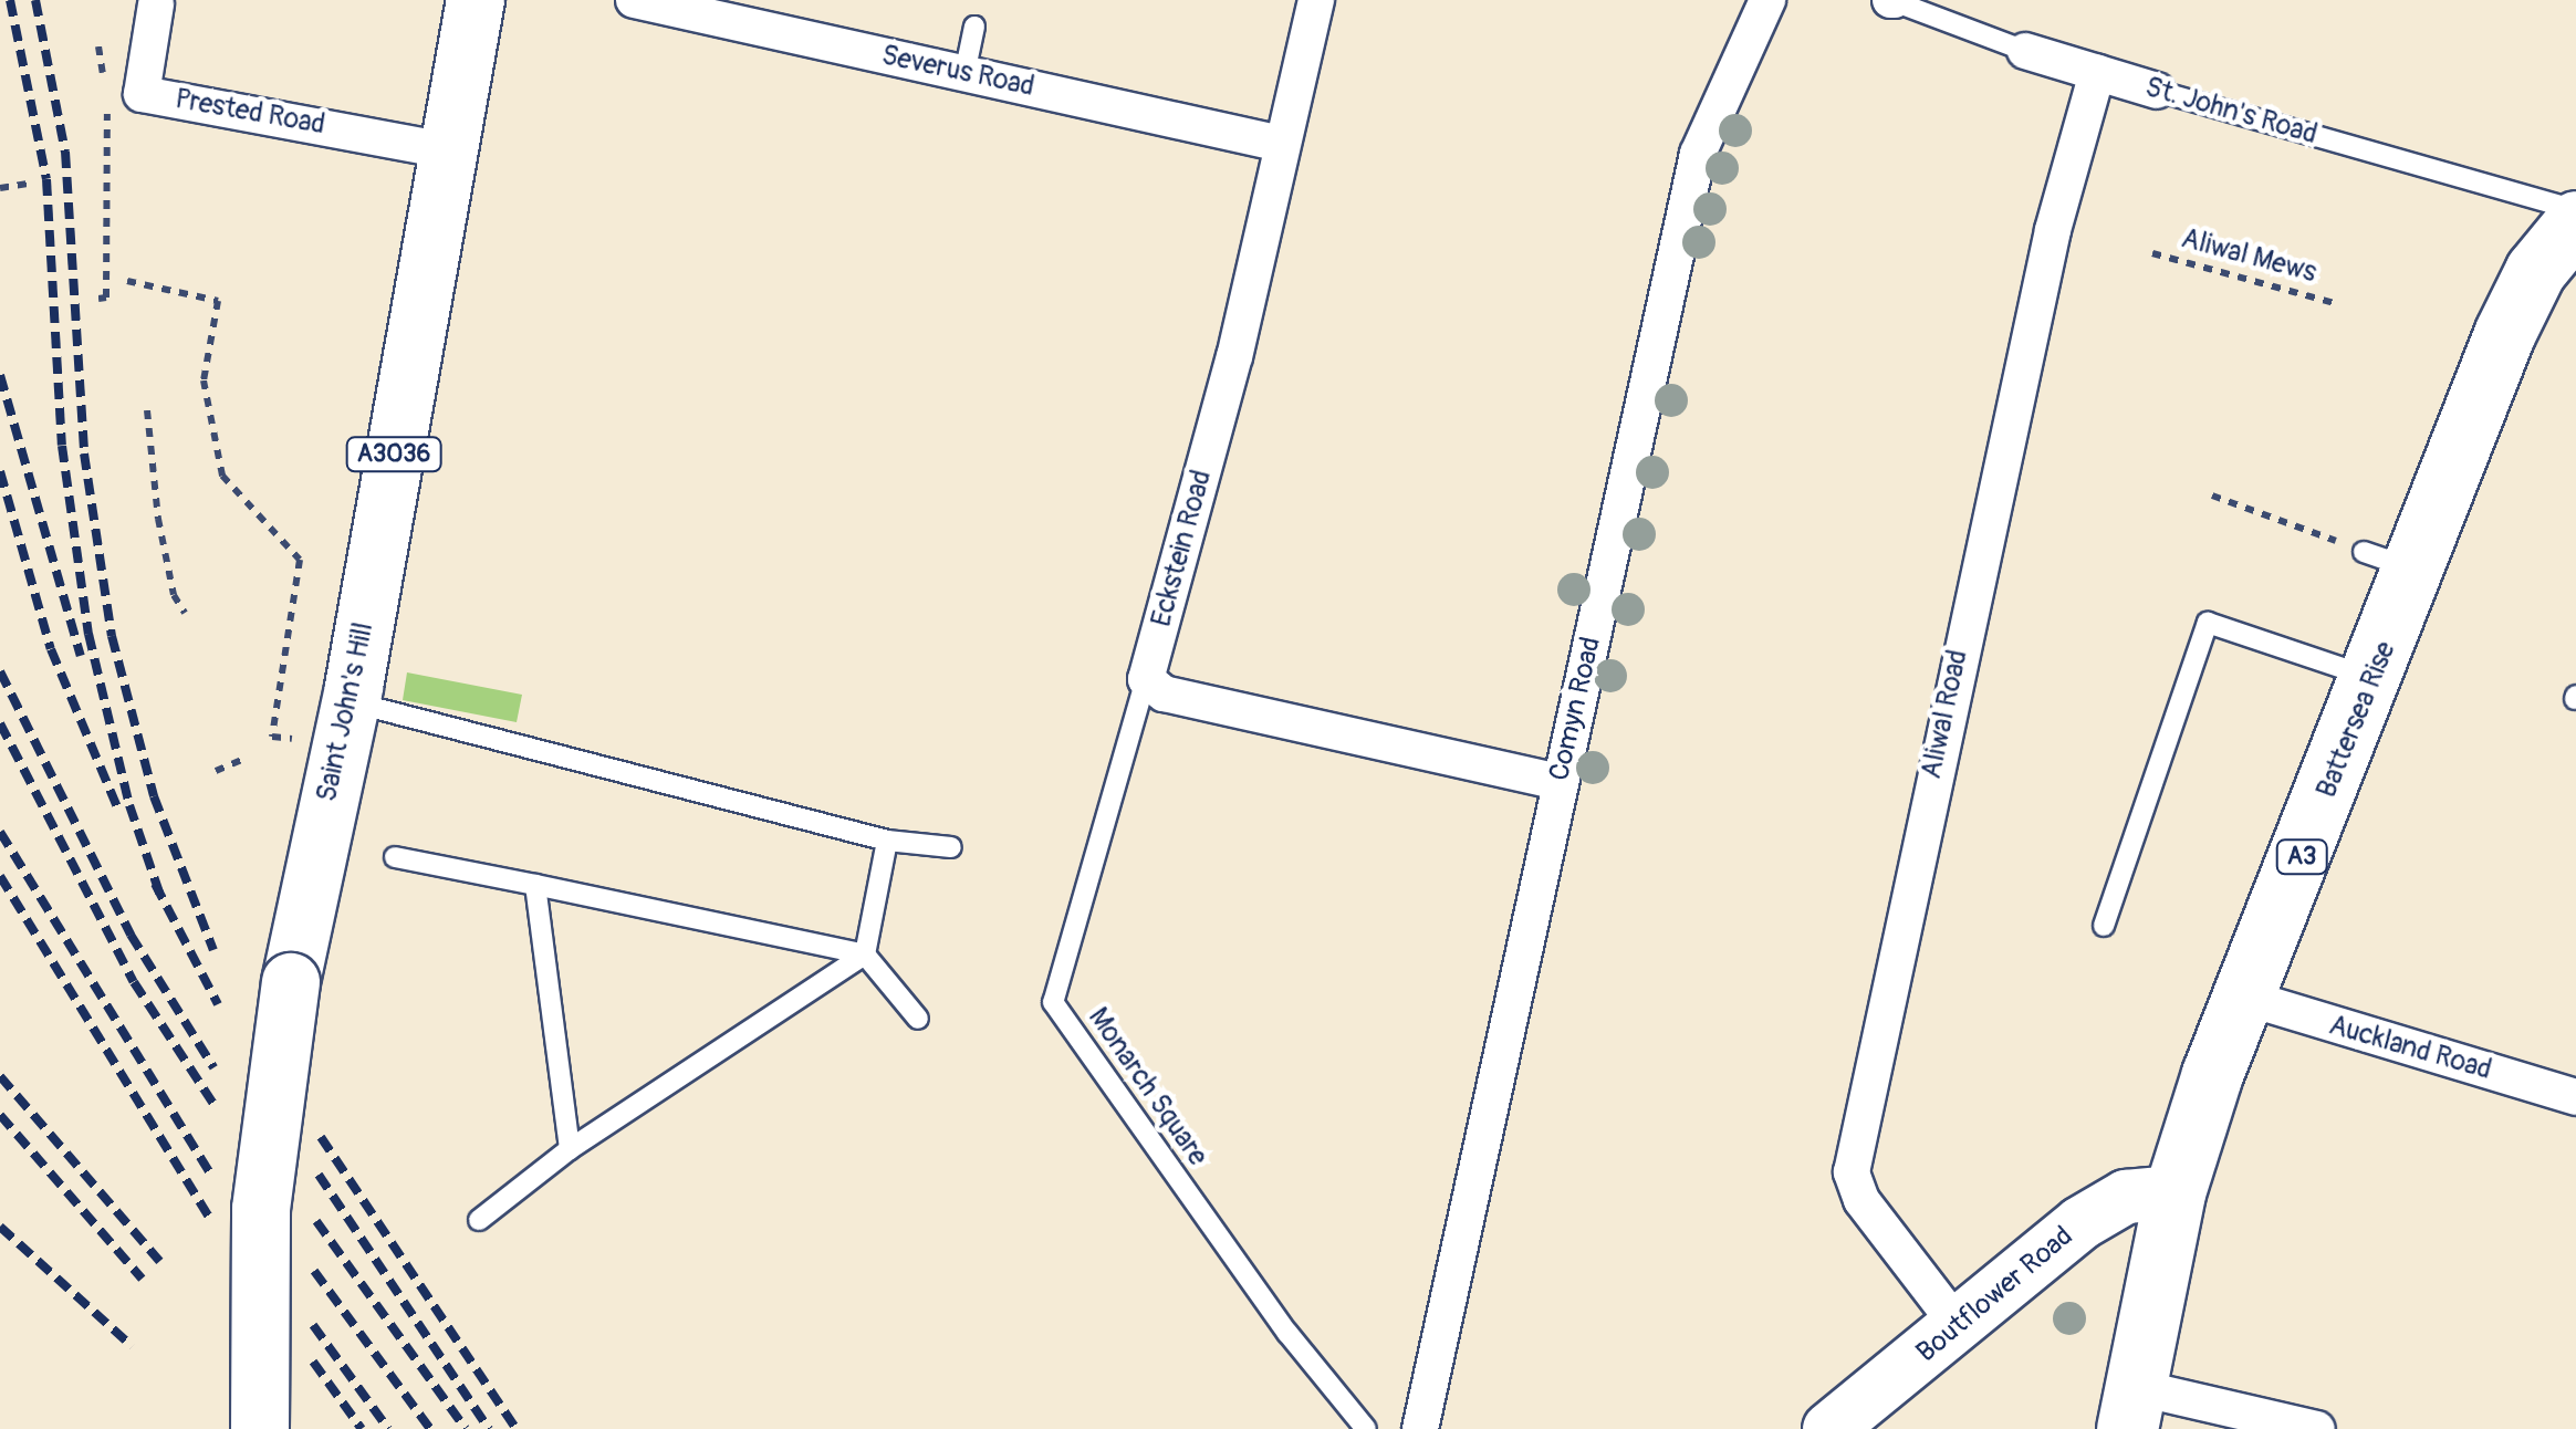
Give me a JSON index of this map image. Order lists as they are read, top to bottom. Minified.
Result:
{"streets":{"highway":["Battersea Rise","A3"],"main road":["A3036","Saint John's Hill"],"street":["Severus Road","St. John's Road","Prested Road","Eckstein Road","Comyn Road","Aliwal Road","Auckland Road","Boutflower Road"],"lane":["Monarch Square"],"path":["Aliwal Mews"]},"crossings":[["Severus Road","Eckstein Road"],["St. John's Road","Aliwal Road"],["Prested Road","Saint John's Hill"],["Eckstein Road","Monarch Square"],["Aliwal Road","Boutflower Road"],["Battersea Rise","Auckland Road"],["Battersea Rise","Boutflower Road"]]}
